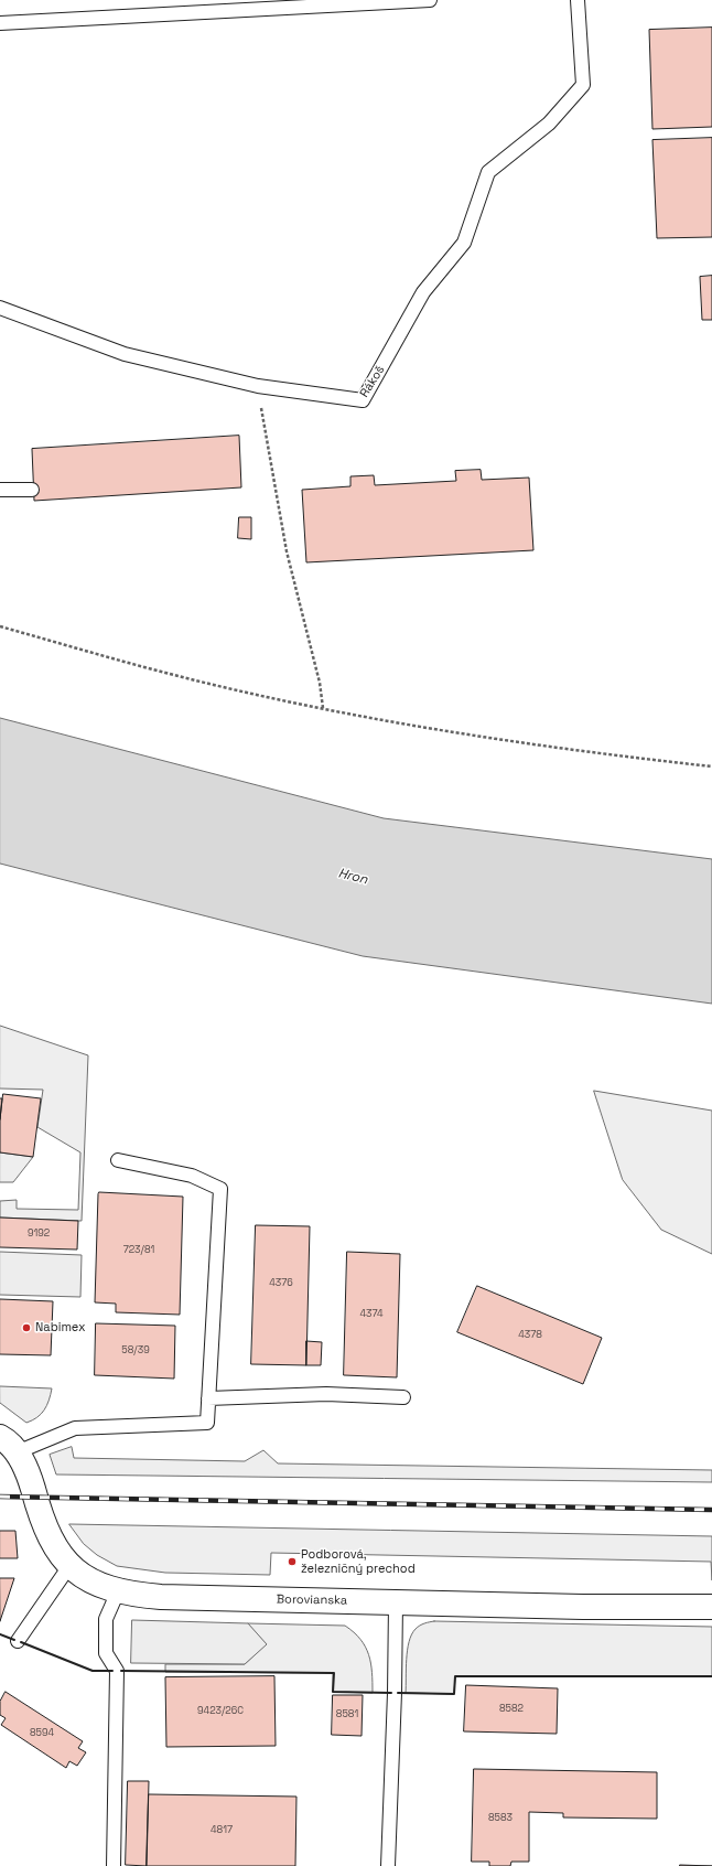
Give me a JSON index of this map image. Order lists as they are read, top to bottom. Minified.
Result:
{"streets":{"street":["Borovianska"],"lane":["Rákoš"]},"water":["Hron"],"places":["Nabimex","Podborová, železničný prechod"],"house_numbers":["9192","723/81","4376","4374","4378","58/39","8582","9423/26C","8581","8594","8583","4817"]}
